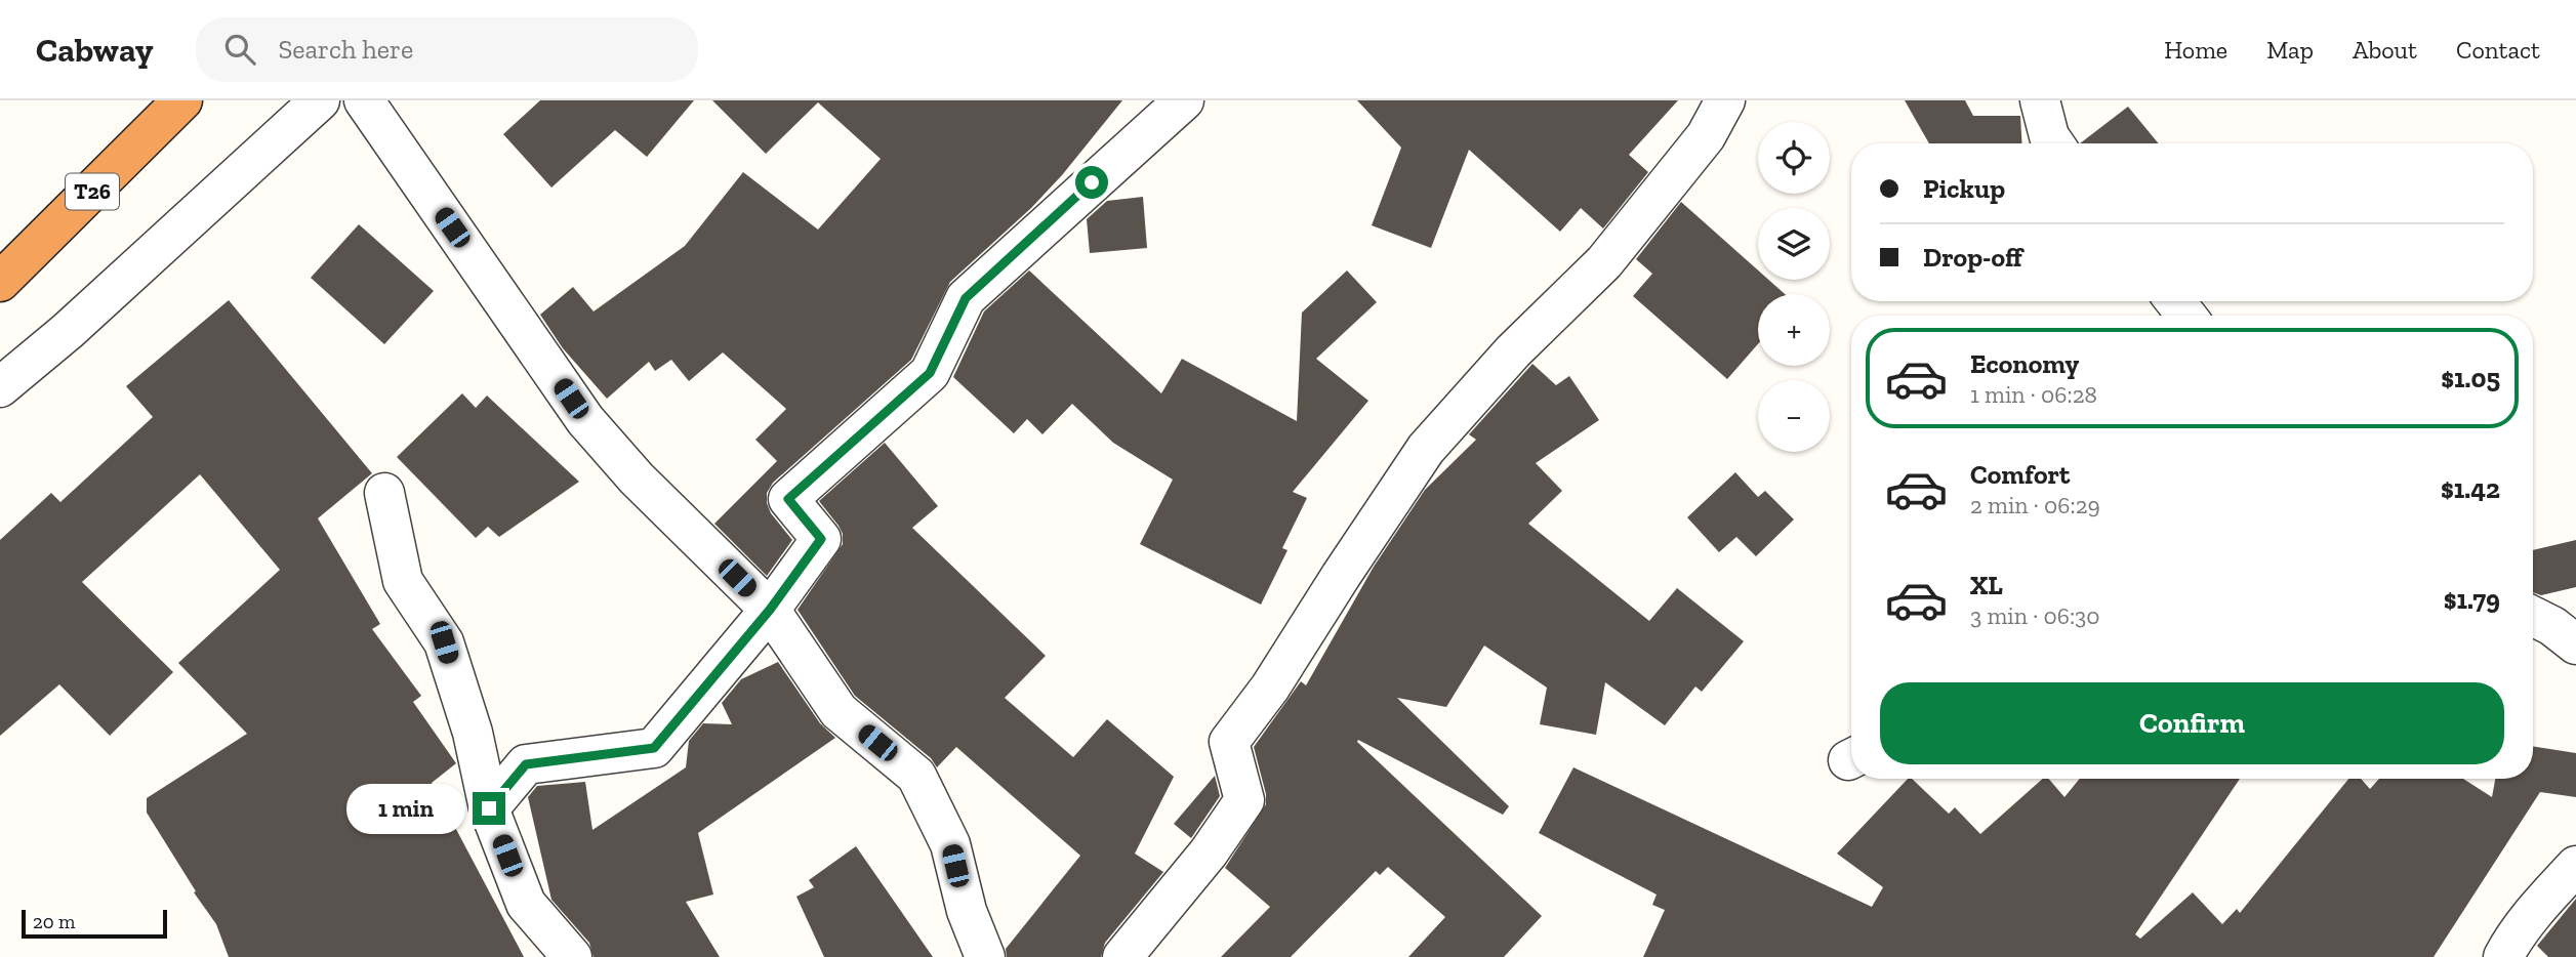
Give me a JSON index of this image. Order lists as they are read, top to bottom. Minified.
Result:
{"streets":{"highway":["T26"]},"scale_bar":"20 m","page":{"header":"Cabway","search":"Search here","nav":["Home","Map","About","Contact"],"map_buttons":["+","−"],"banner":["Pickup","Drop-off"],"list":[{"name":"Economy","note":"1 min · 06:28","value":"$1.05"},{"name":"Comfort","note":"2 min · 06:29","value":"$1.42"},{"name":"XL","note":"3 min · 06:30","value":"$1.79"}],"buttons":"Confirm","bubble":"1 min","scale":"20 m"}}
